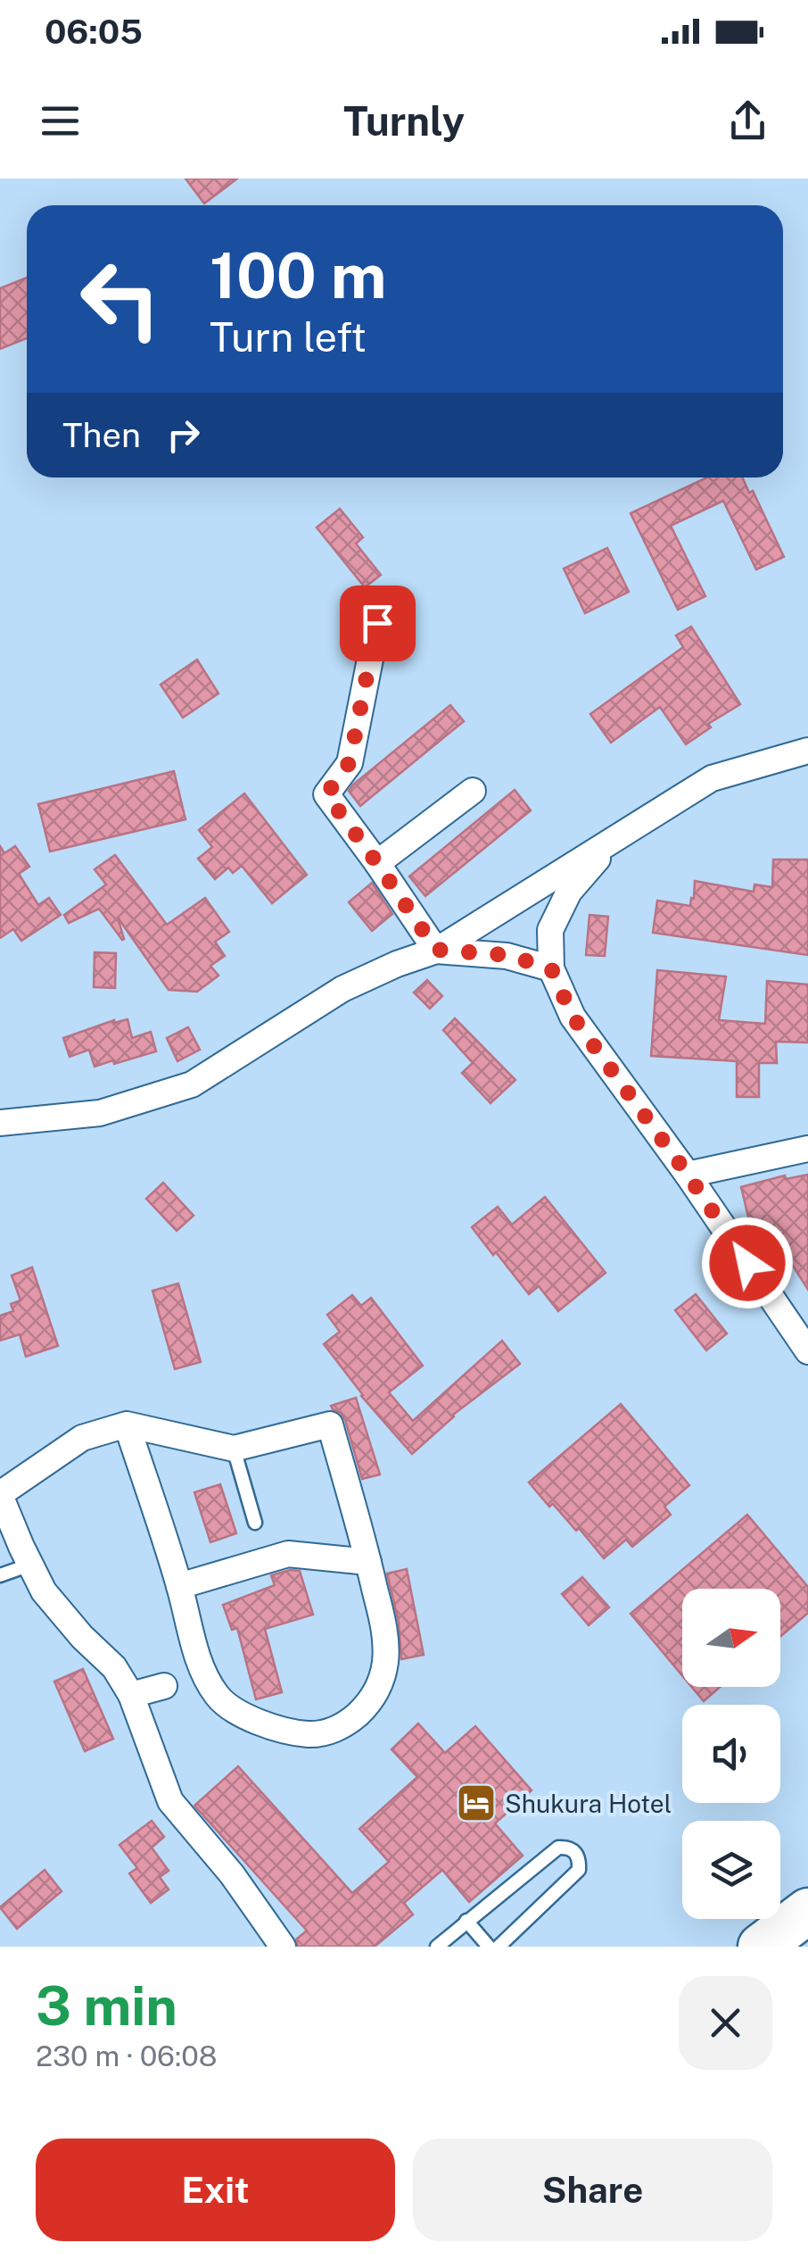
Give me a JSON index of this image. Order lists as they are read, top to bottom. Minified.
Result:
{"places":{"hotel":["Shukura Hotel"]},"north":"right","page":{"status":"06:05","header":"Turnly","turn":["100 m","Turn left"],"then":"Then","heading":["3 min","230 m · 06:08"],"buttons":["Exit","Share"]}}
